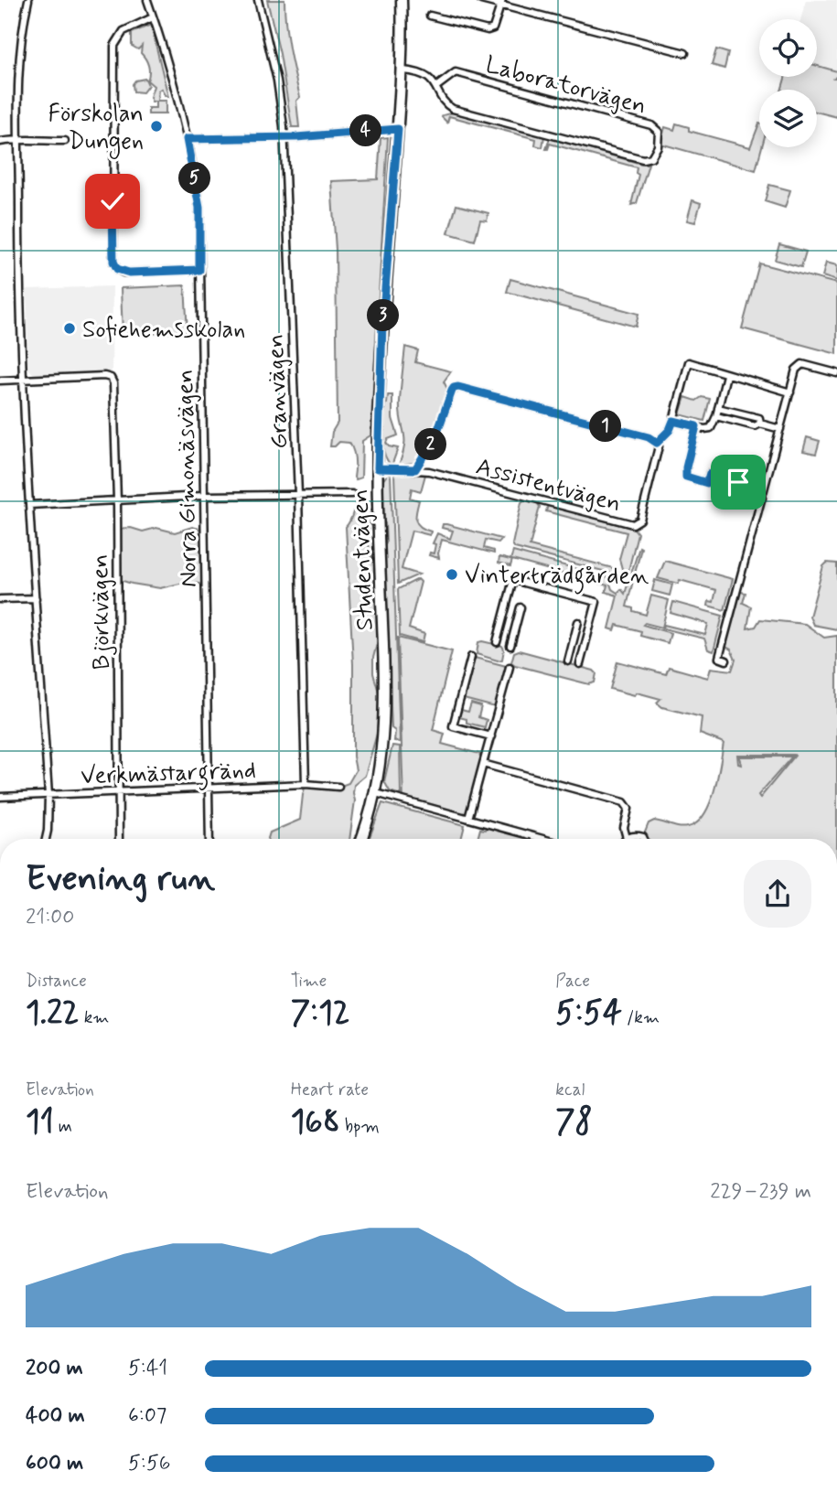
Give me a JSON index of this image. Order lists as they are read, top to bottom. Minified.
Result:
{"streets":{"street":["Laboratorvägen","Granvägen","Norra Gimonäsvägen","Assistentvägen","Studentvägen","Björkvägen","Verkmästargränd"]},"crossings":[["Laboratorvägen","Studentvägen"],["Granvägen","Verkmästargränd"],["Norra Gimonäsvägen","Verkmästargränd"],["Assistentvägen","Studentvägen"],["Björkvägen","Verkmästargränd"]],"places":["Förskolan Dungen","Sofiehemsskolan","Vinterträdgården"],"page":{"pins":["4","5","3","1","2"],"heading":["Evening run","21:00"],"stats":[["Distance","1.22 km"],["Time","7:12"],["Pace","5:54 /km"],["Elevation","11 m"],["Heart rate","168 bpm"],["kcal","78"]],"chart":["Elevation","229–239 m"],"list":[{"name":"200 m","note":"5:41"},{"name":"400 m","note":"6:07"},{"name":"600 m","note":"5:56"}]}}
